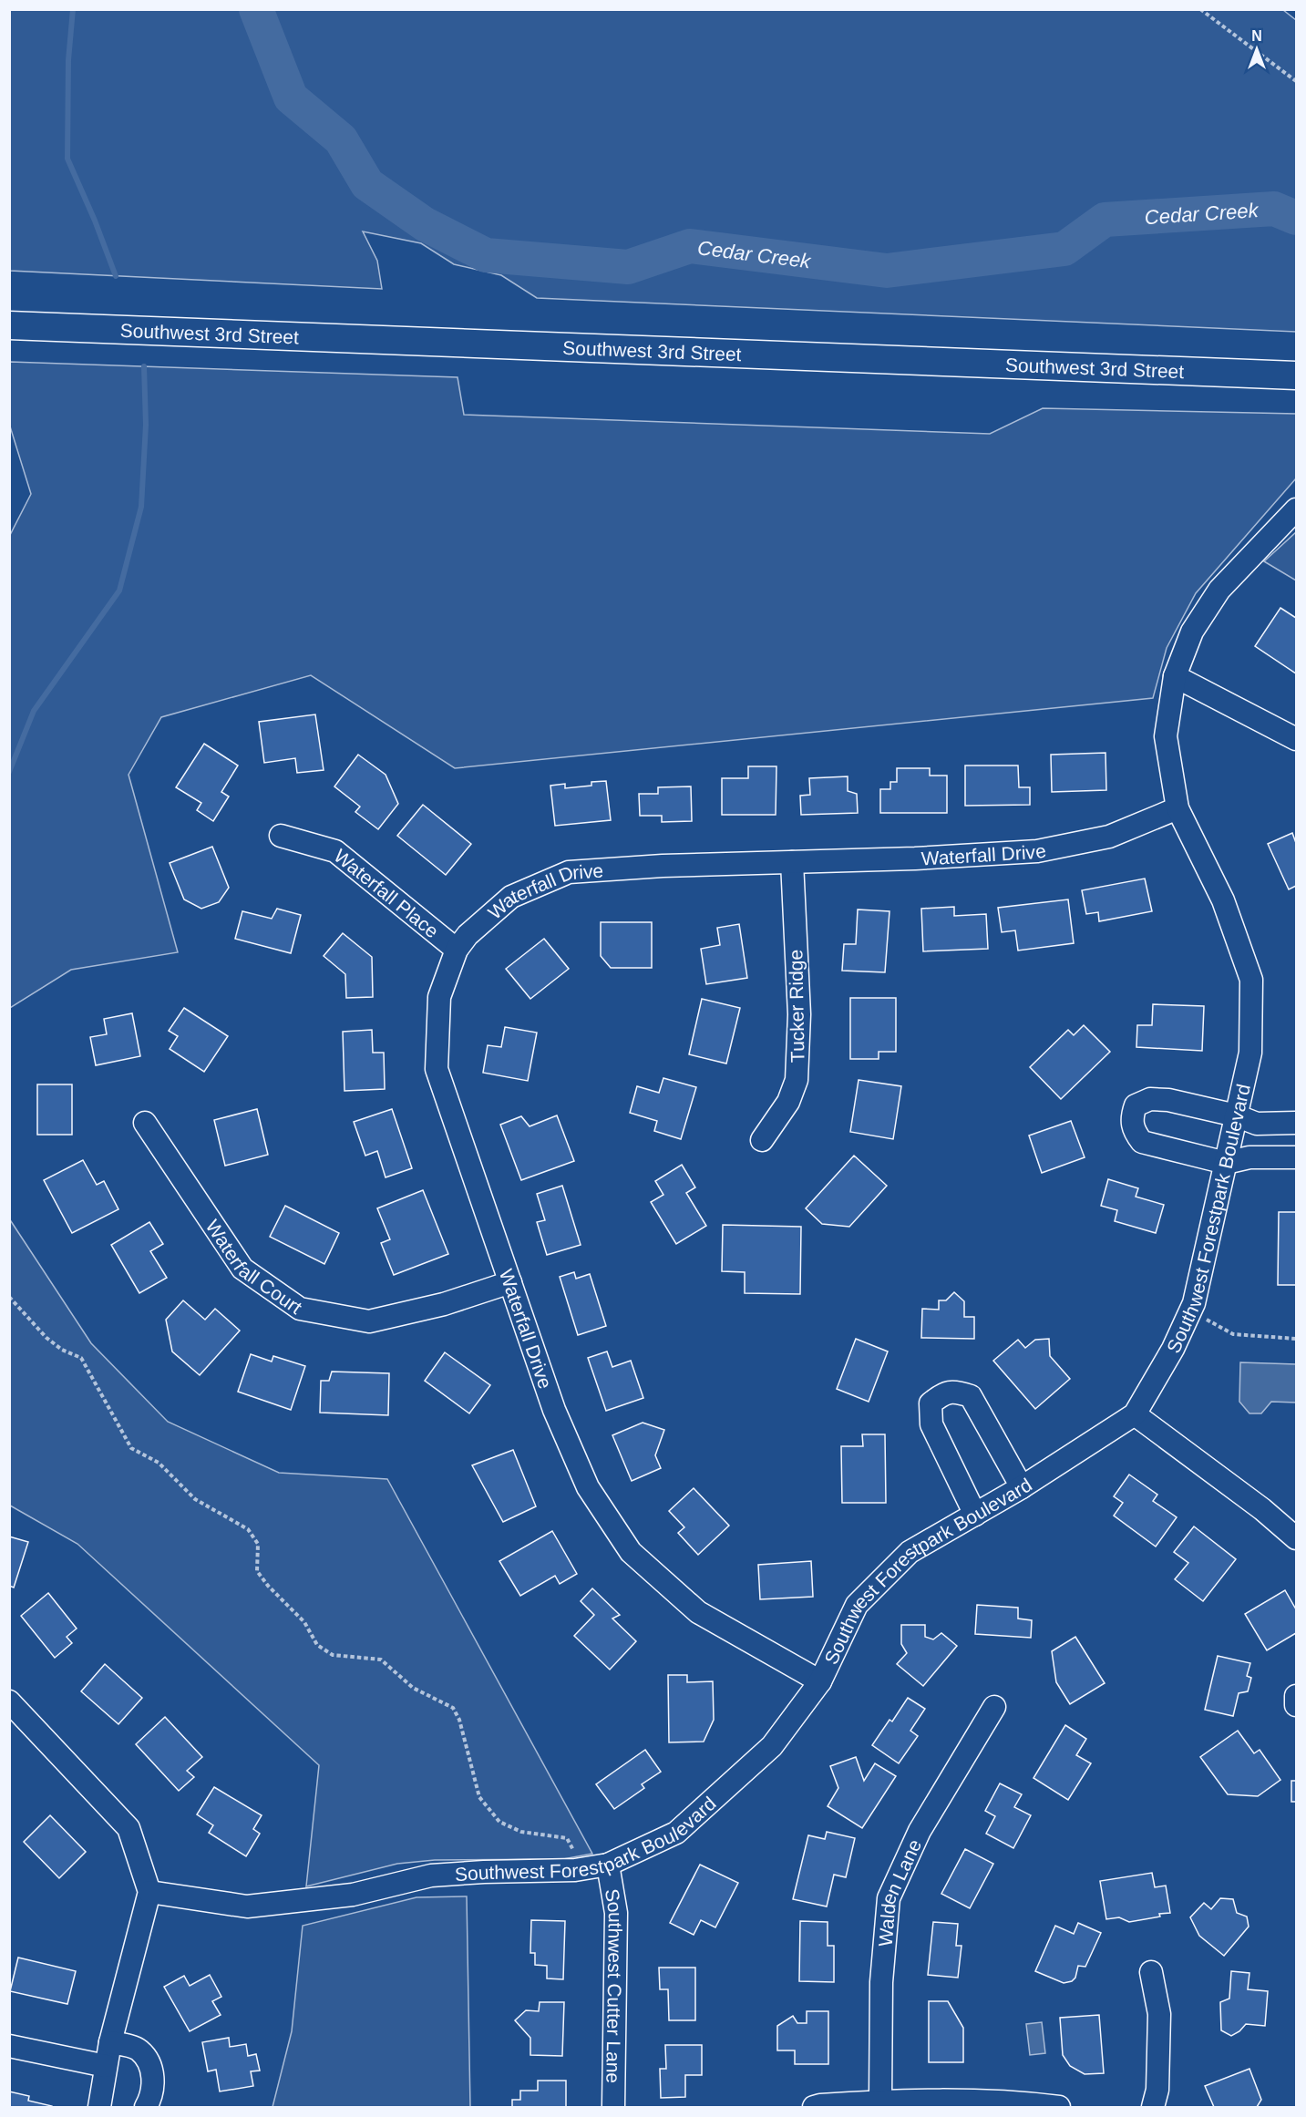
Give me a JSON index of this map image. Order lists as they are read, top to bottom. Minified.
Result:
{"streets":{"main road":["Southwest 3rd Street"],"street":["Waterfall Drive","Waterfall Place","Tucker Ridge","Southwest Forestpark Boulevard","Waterfall Court","Walden Lane","Southwest Cutter Lane"]},"crossings":[["Waterfall Drive","Waterfall Place"],["Waterfall Drive","Tucker Ridge"],["Waterfall Drive","Southwest Forestpark Boulevard"],["Waterfall Drive","Waterfall Court"],["Southwest Forestpark Boulevard","Southwest Cutter Lane"]],"water":["Cedar Creek"],"north":"top"}
